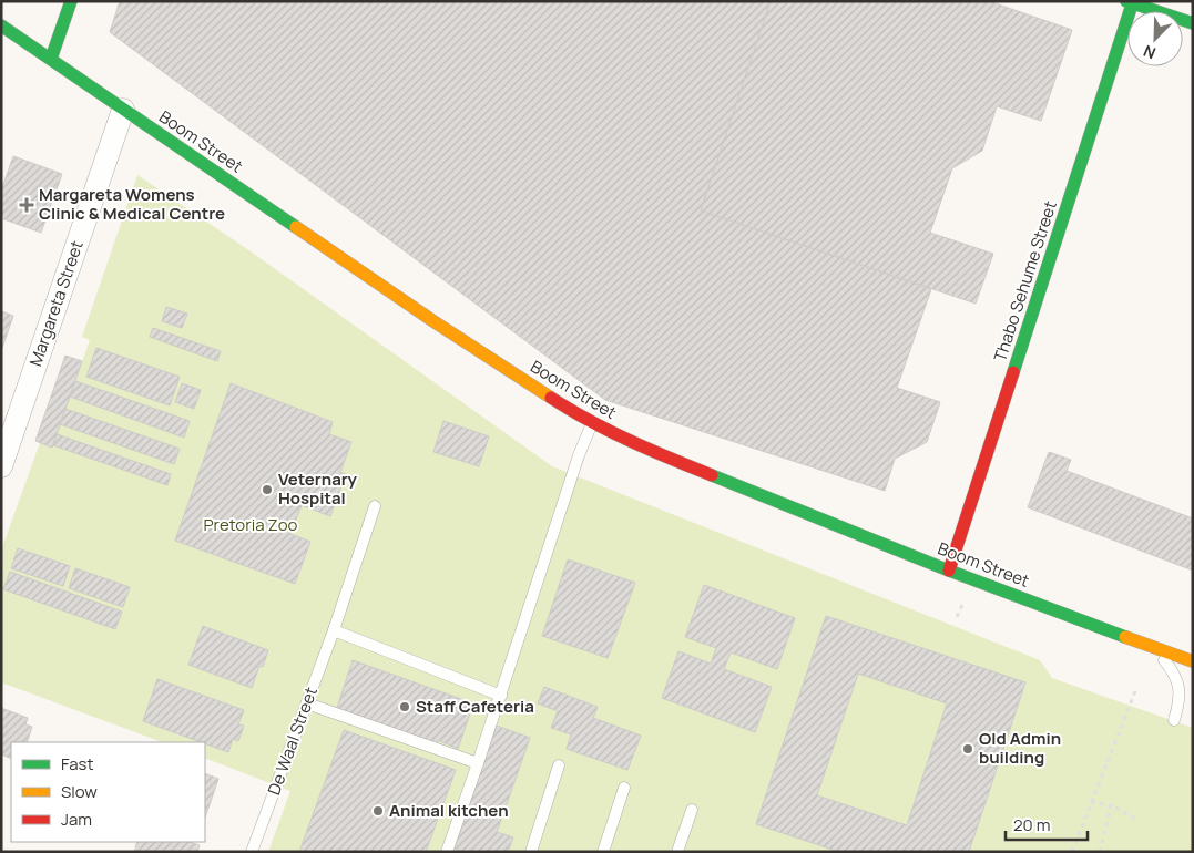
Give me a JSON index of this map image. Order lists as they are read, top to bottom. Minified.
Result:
{"streets":{"main road":["Boom Street","Thabo Sehume Street"],"street":["Margareta Street"],"lane":["De Waal Street"]},"crossings":[["Boom Street","Thabo Sehume Street"],["Boom Street","Margareta Street"]],"parks":["Pretoria Zoo"],"places":{"health":["Margareta Womens Clinic & Medical Centre"],"other":["Veternary Hospital","Staff Cafeteria","Old Admin building","Animal kitchen"]},"legend":["Fast","Slow","Jam"],"scale_bar":"20 m","north":"bottom left"}
